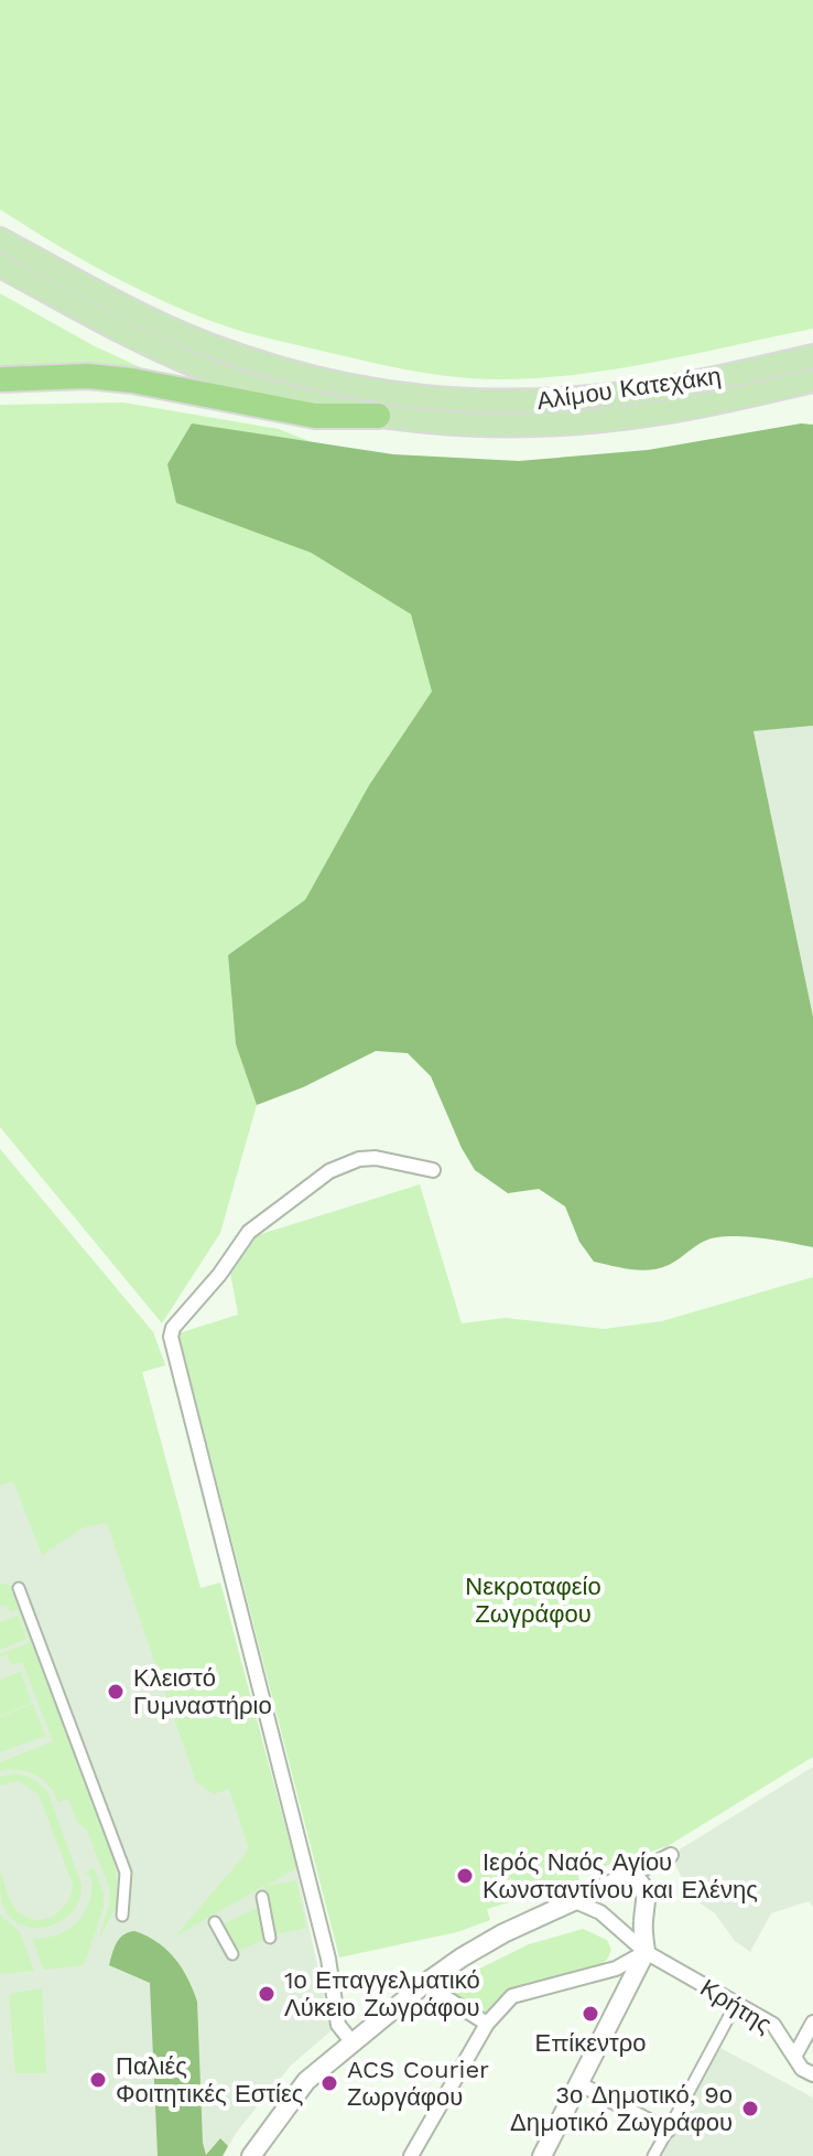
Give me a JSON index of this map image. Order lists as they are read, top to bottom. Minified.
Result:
{"streets":{"main road":["Αλίμου Κατεχάκη"],"street":["Κρήτης"]},"parks":["Νεκροταφείο Ζωγράφου"],"places":["Κλειστό Γυμναστήριο","Ιερός Ναός Αγίου Κωνσταντίνου και Ελένης","1ο Επαγγελματικό Λύκειο Ζωγράφου","Επίκεντρο","Παλιές Φοιτητικές Εστίες","ACS Courier Ζωργάφου","3ο Δημοτικό, 9ο Δημοτικό Ζωγράφου"]}
